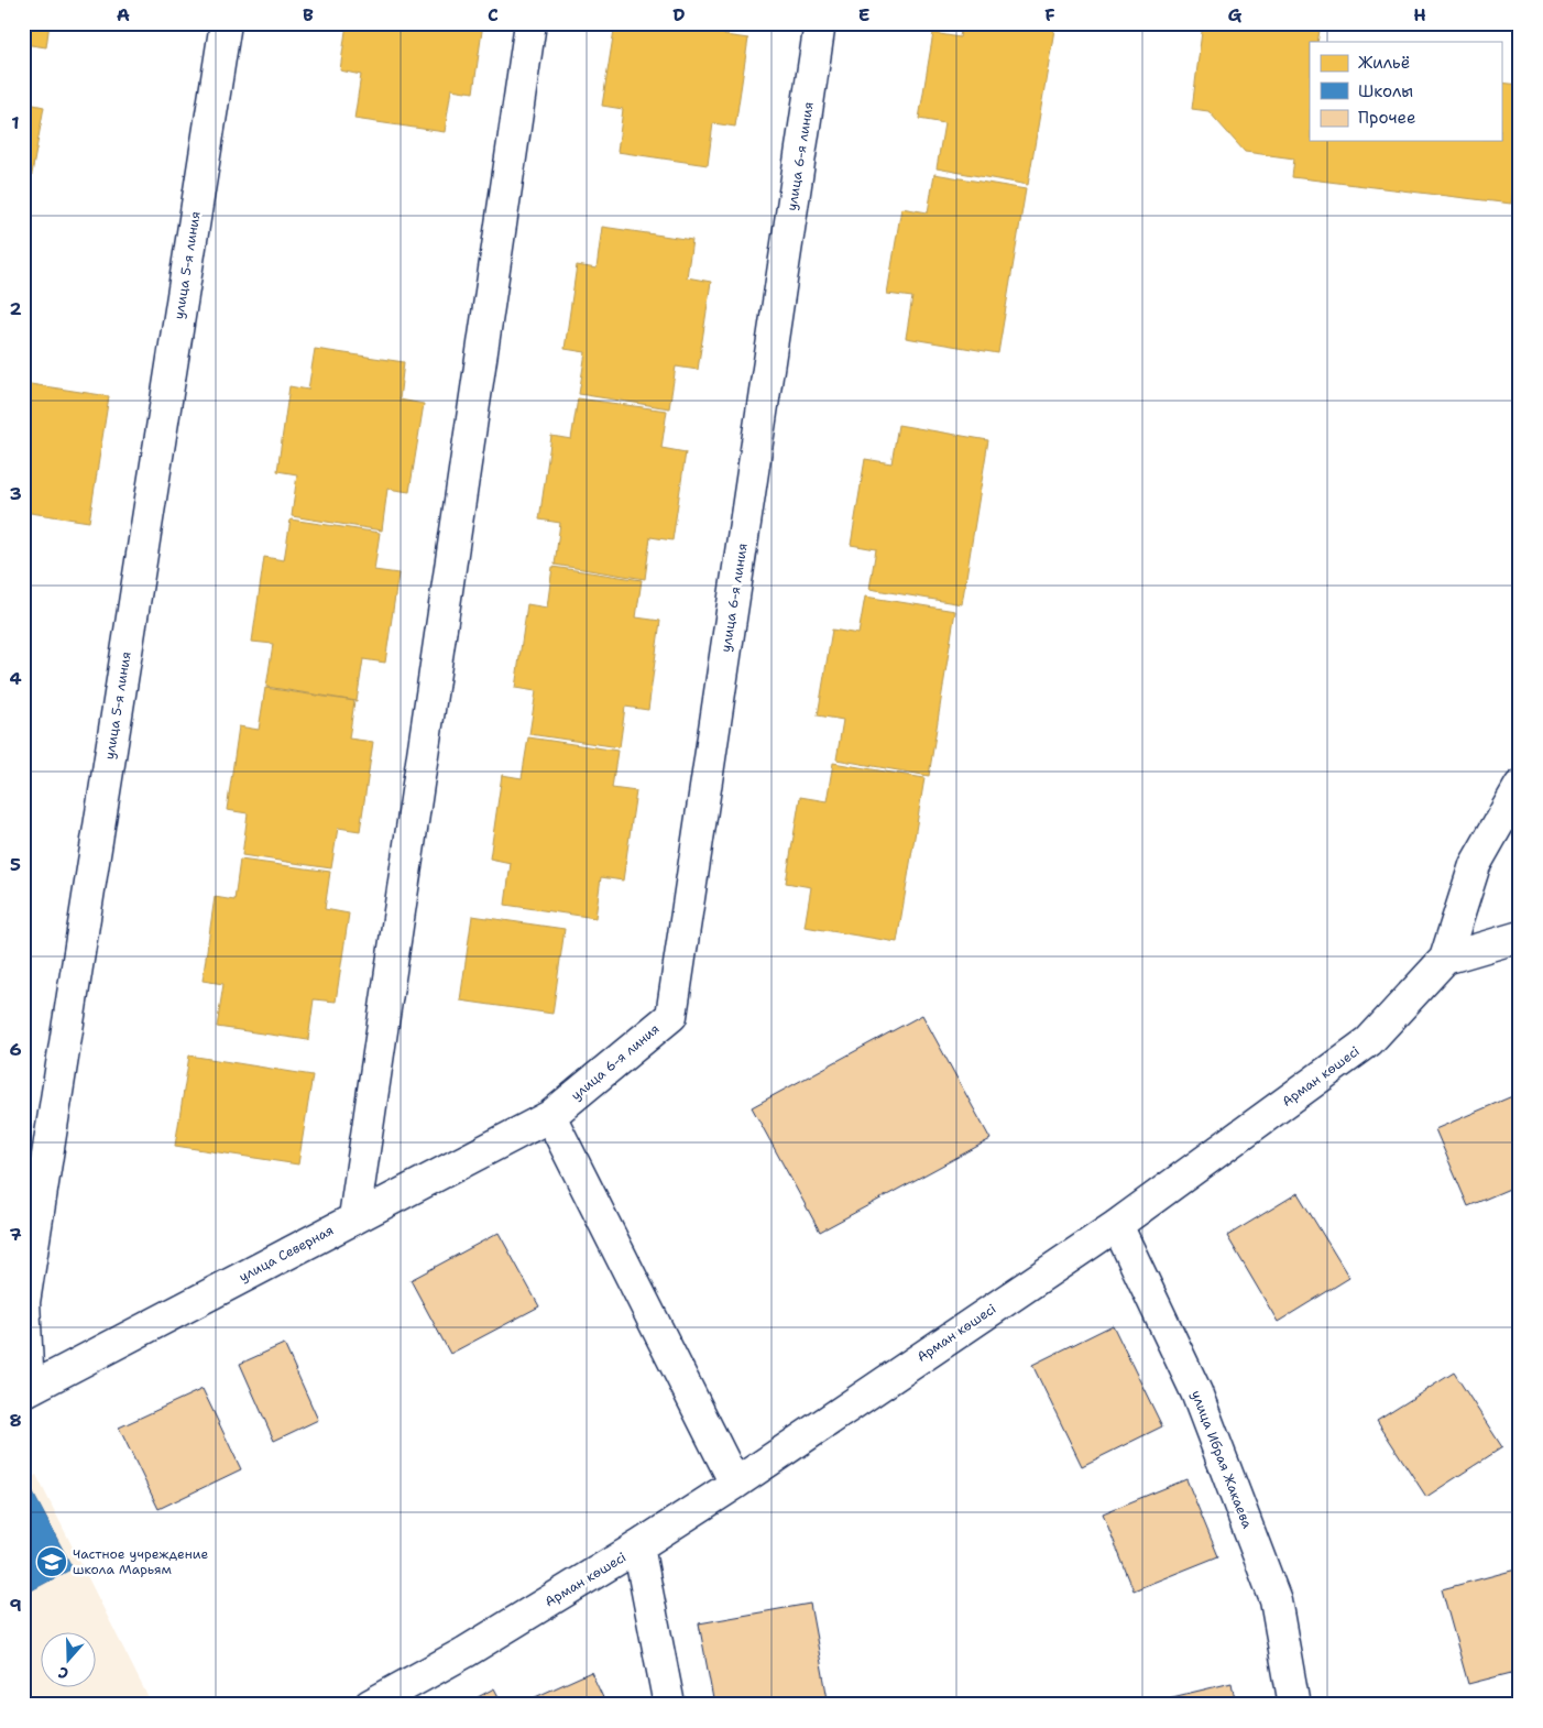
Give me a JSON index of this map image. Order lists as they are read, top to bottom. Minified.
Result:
{"streets":{"street":["улица 6-я линия","улица 5-я линия","Арман көшесі","улица Северная","улица Ибрая Жакаева"]},"crossings":[["улица 6-я линия","улица Северная"],["улица 5-я линия","улица Северная"],["Арман көшесі","улица Ибрая Жакаева"]],"places":{"school or university":["Частное учреждение школа Марьям"]},"legend":["Жильё","Школы","Прочее"],"north":"bottom","grid":{"columns":["A","B","C","D","E","F","G","H"],"rows":["1","2","3","4","5","6","7","8","9"]}}
